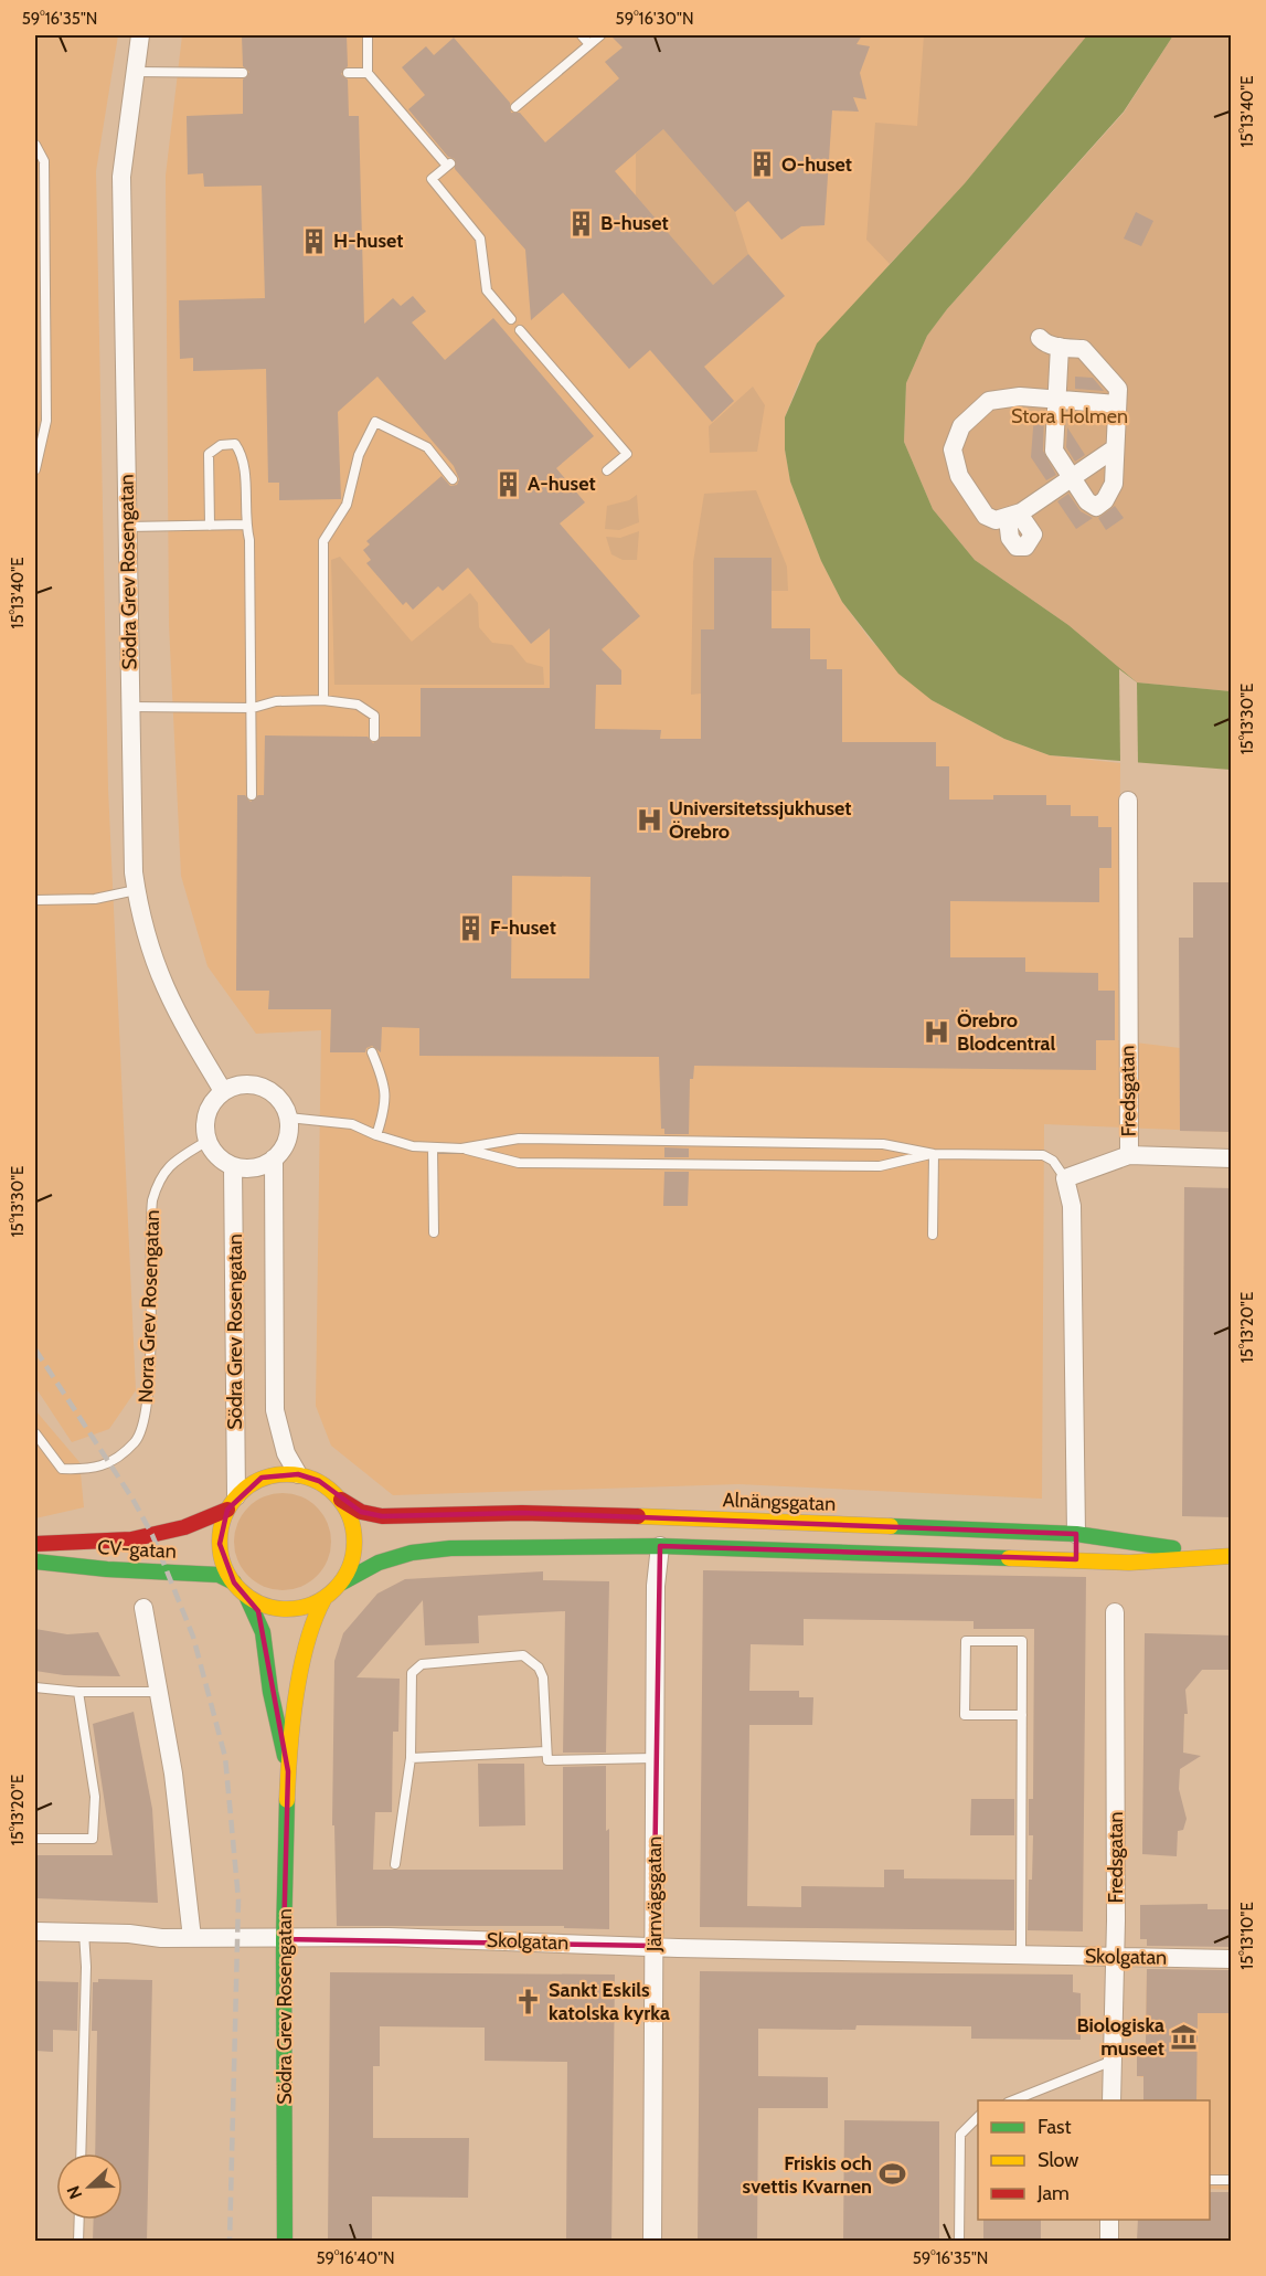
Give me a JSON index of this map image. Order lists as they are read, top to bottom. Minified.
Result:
{"streets":{"main road":["Södra Grev Rosengatan","Alnängsgatan","CV-gatan"],"street":["Fredsgatan","Järnvägsgatan","Skolgatan"],"lane":["Norra Grev Rosengatan"]},"crossings":[["Södra Grev Rosengatan","Norra Grev Rosengatan"],["Södra Grev Rosengatan","Alnängsgatan"],["Södra Grev Rosengatan","CV-gatan"],["Södra Grev Rosengatan","Skolgatan"],["Fredsgatan","Skolgatan"],["Alnängsgatan","CV-gatan"],["Alnängsgatan","Järnvägsgatan"],["Järnvägsgatan","Skolgatan"]],"parks":["Stora Holmen"],"places":{"building":["O-huset","B-huset","H-huset","A-huset","F-huset"],"hospital":["Universitetssjukhuset Örebro","Örebro Blodcentral"],"church":["Sankt Eskils katolska kyrka"],"museum":["Biologiska museet"],"sports":["Friskis och svettis Kvarnen"]},"legend":["Fast","Slow","Jam"],"north":"left","coordinates":["59°16'35\"N","59°16'30\"N","15°13'40\"E","15°13'30\"E","15°13'20\"E","15°13'10\"E","59°16'40\"N"]}
